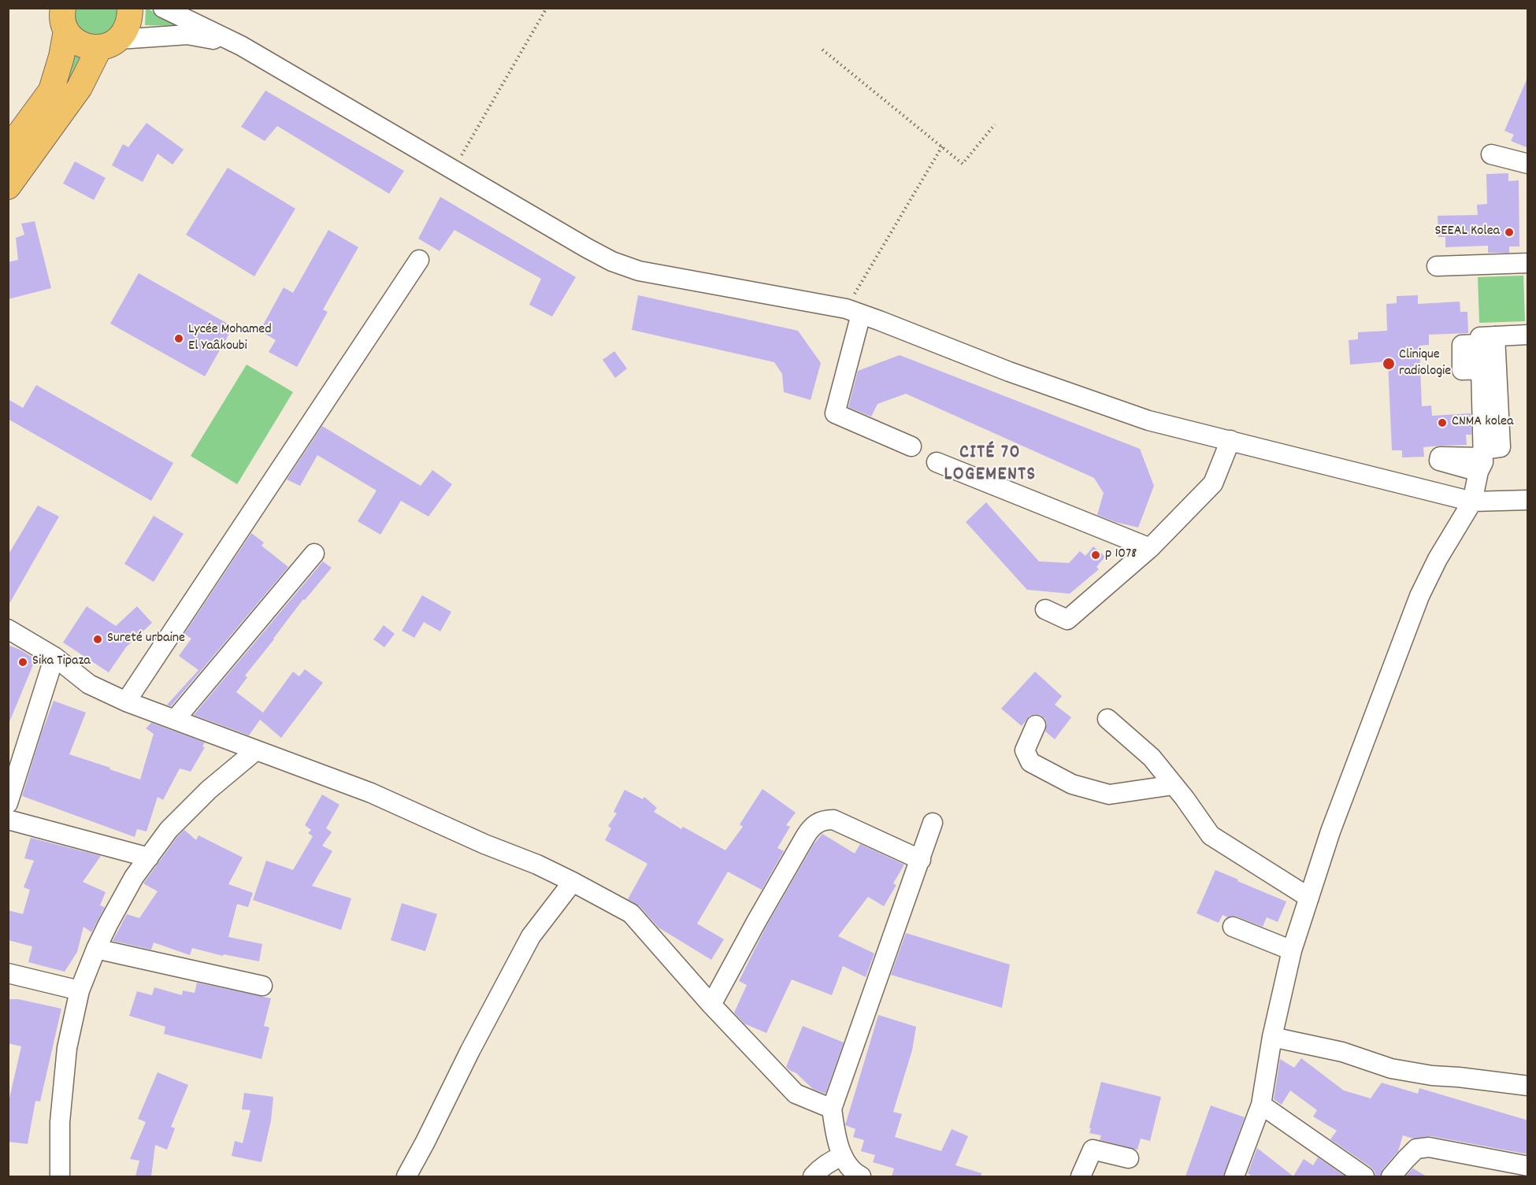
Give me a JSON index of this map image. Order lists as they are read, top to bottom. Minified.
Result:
{"districts":["CITÉ 70 LOGEMENTS"],"places":["SEEAL Kolea","Lycée Mohamed El Yaâkoubi","Clinique radiologie","CNMA kolea","p 1078","Sureté urbaine","Sika Tipaza"]}
